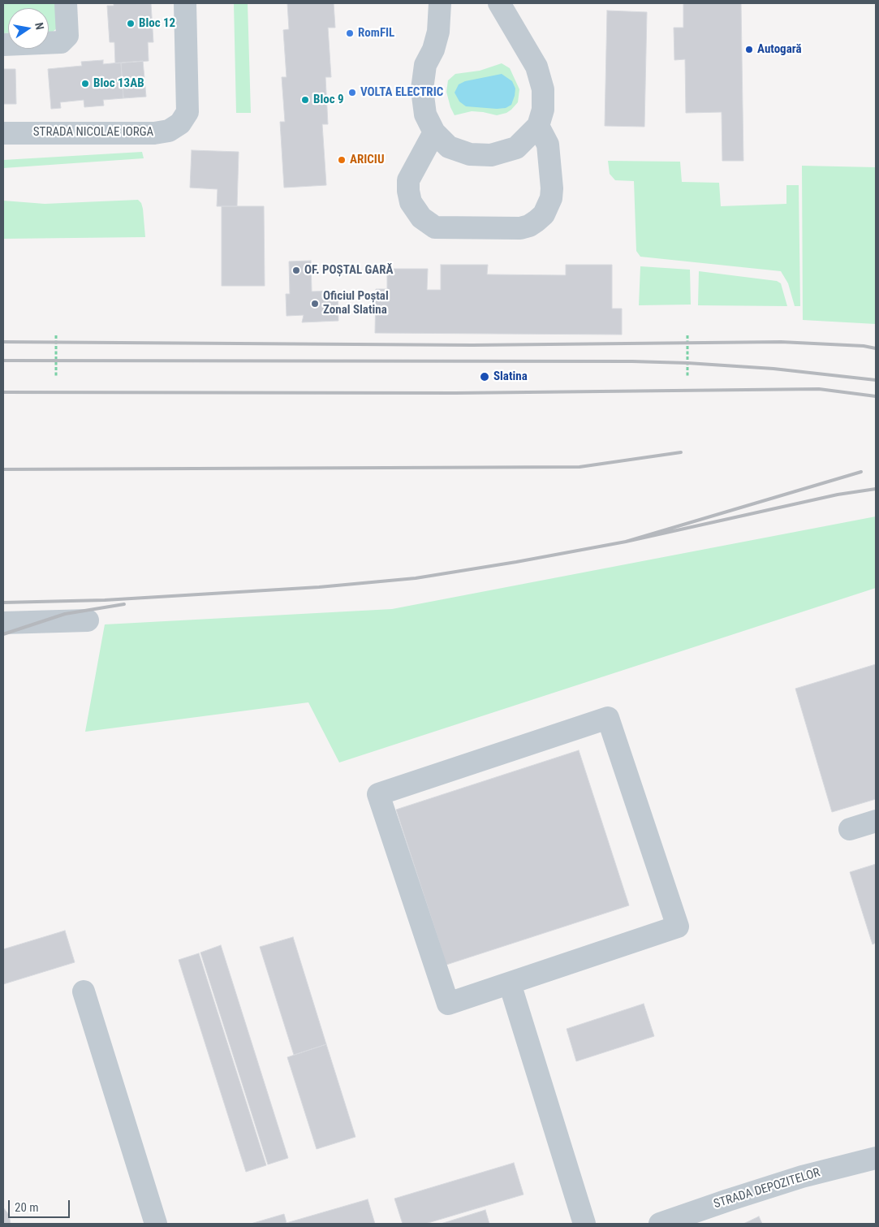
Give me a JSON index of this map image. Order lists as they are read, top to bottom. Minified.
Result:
{"streets":{"street":["STRADA NICOLAE IORGA","STRADA DEPOZITELOR"]},"places":["Bloc 12","RomFIL","Autogară","Bloc 13AB","VOLTA ELECTRIC","Bloc 9","ARICIU","OF. POȘTAL GARĂ","Oficiul Poștal Zonal Slatina","Slatina"],"scale_bar":"20 m","north":"right"}
